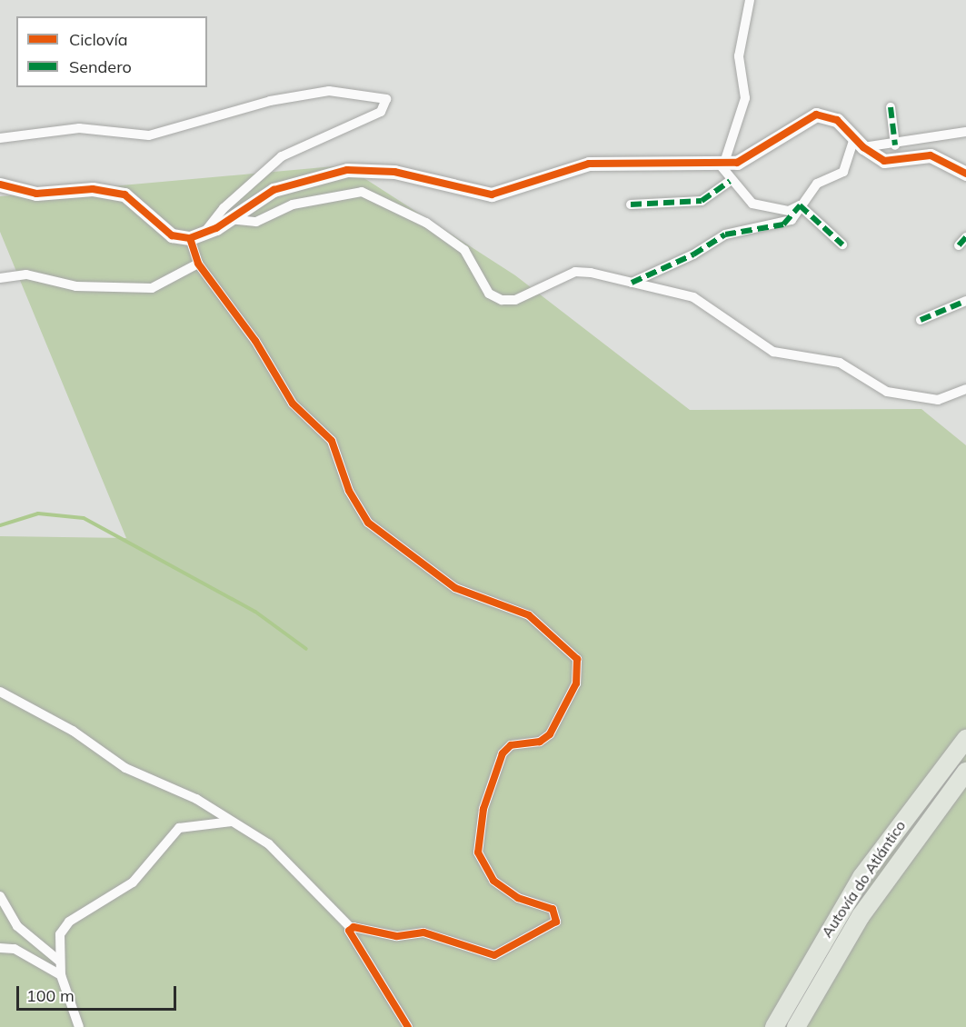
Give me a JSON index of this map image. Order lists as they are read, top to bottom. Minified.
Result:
{"streets":{"highway":["Autovía do Atlántico"]},"legend":["Ciclovía","Sendero"],"scale_bar":"100 m"}
